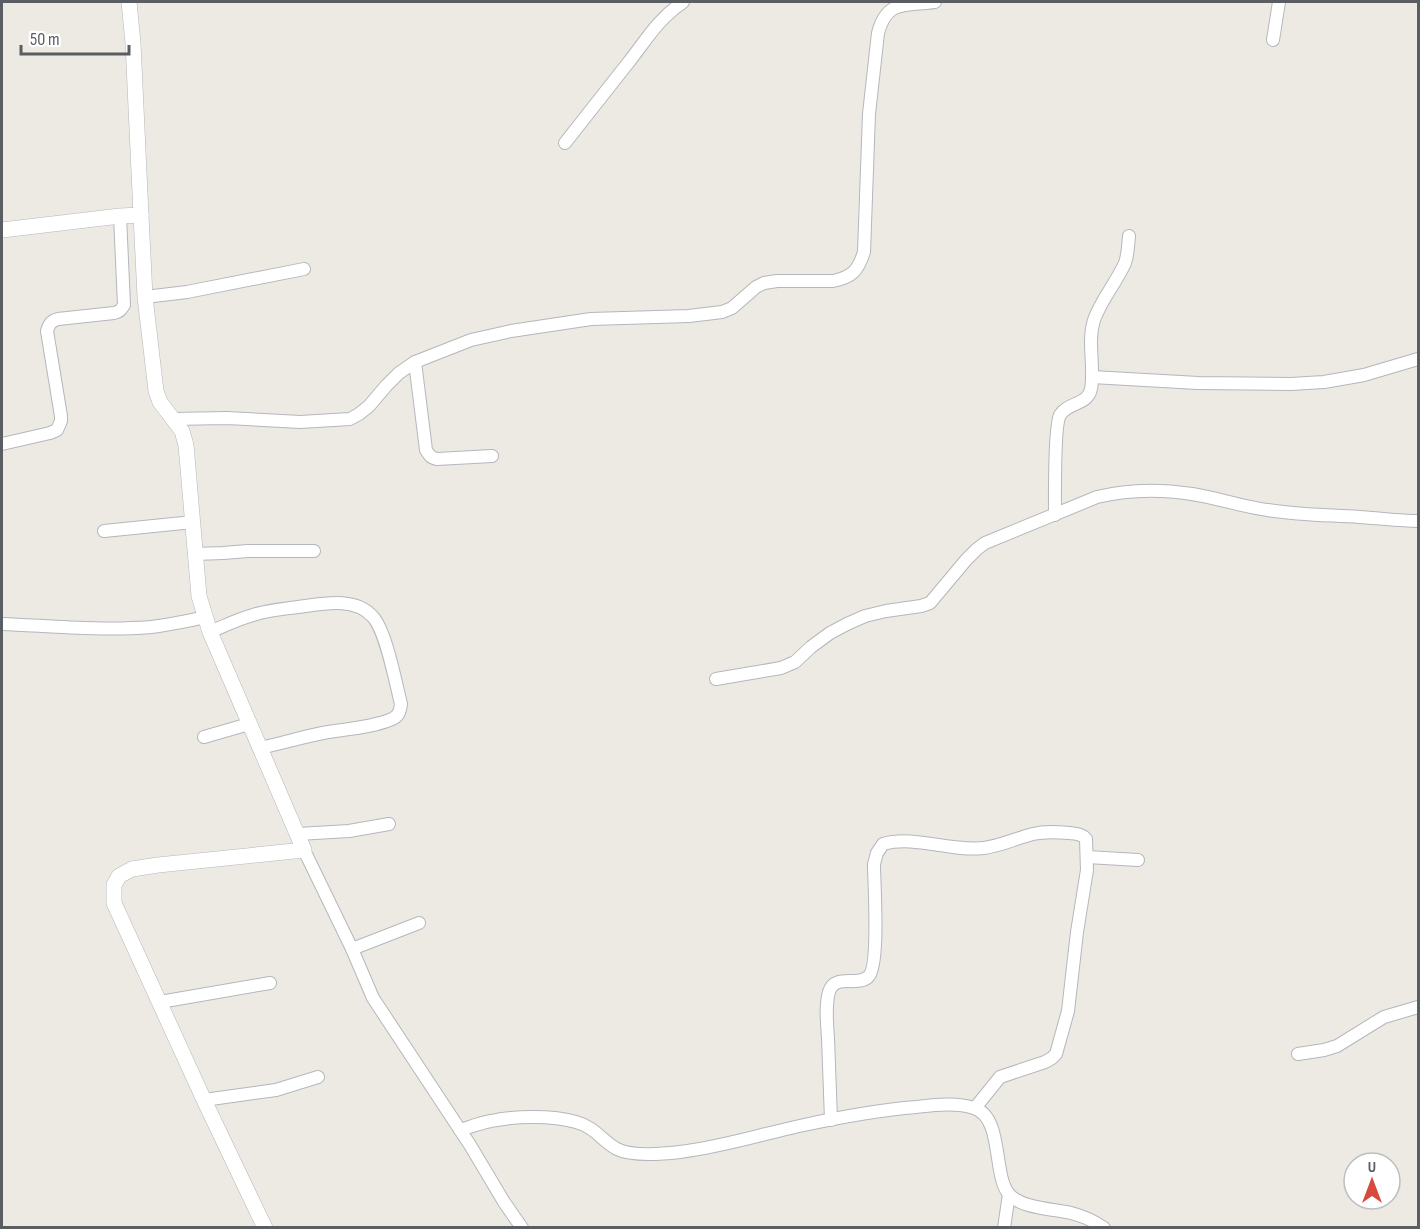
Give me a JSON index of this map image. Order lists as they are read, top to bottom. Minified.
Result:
{"scale_bar":"50 m","north":"top"}
